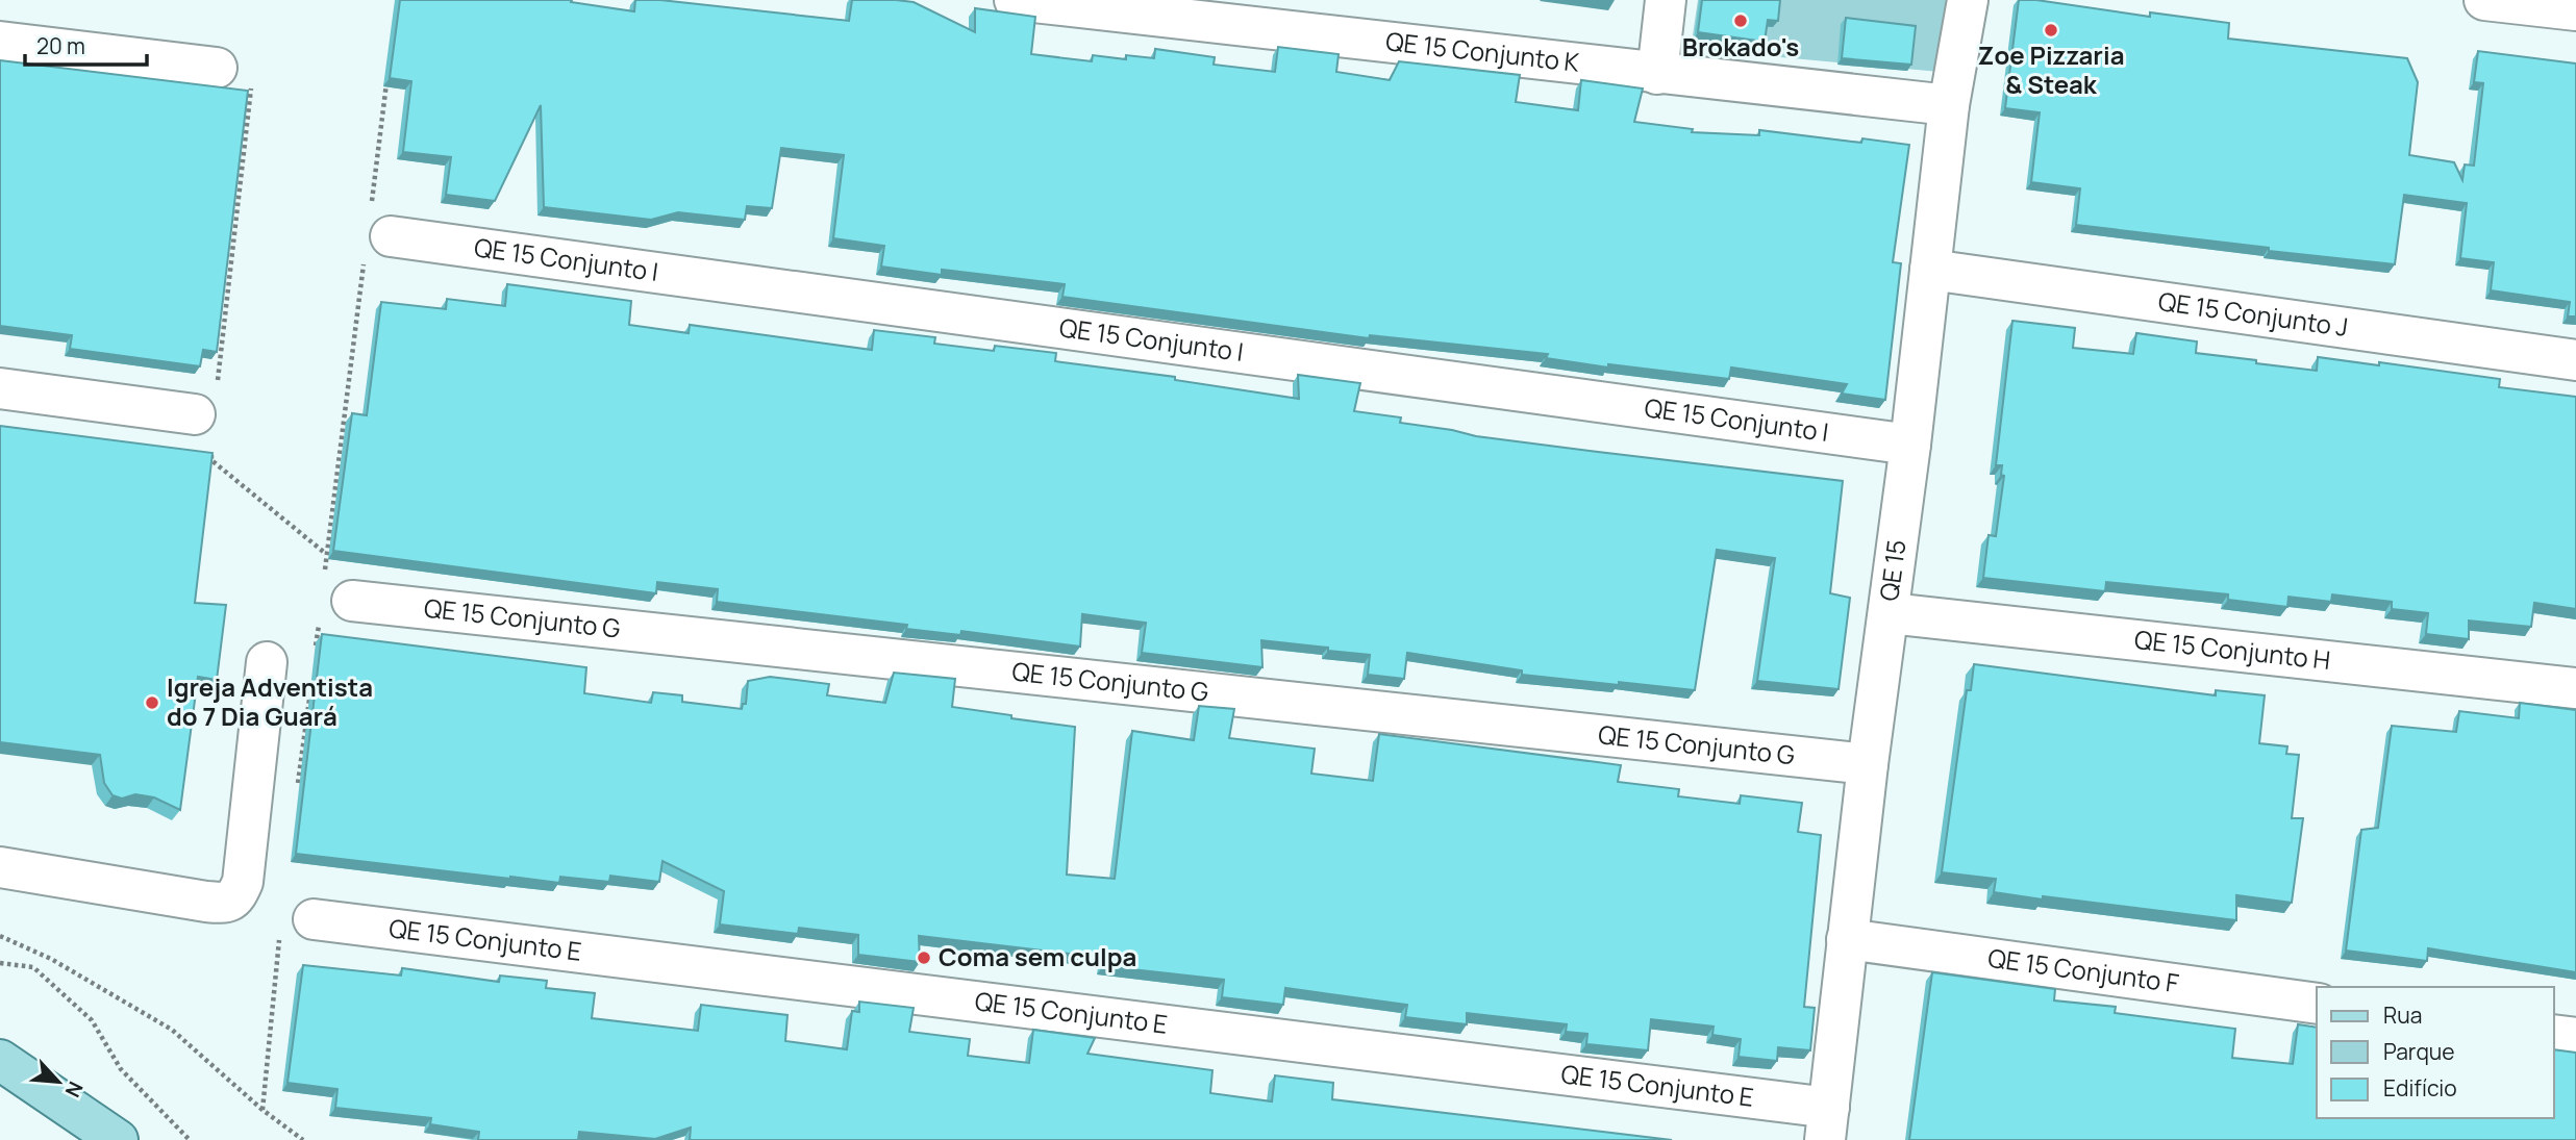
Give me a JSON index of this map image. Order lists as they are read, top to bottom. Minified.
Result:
{"streets":{"street":["QE 15 Conjunto K","QE 15 Conjunto I","QE 15 Conjunto J","QE 15","QE 15 Conjunto G","QE 15 Conjunto H","QE 15 Conjunto E","QE 15 Conjunto F"]},"crossings":[["QE 15 Conjunto K","QE 15"],["QE 15 Conjunto I","QE 15"],["QE 15 Conjunto J","QE 15"],["QE 15","QE 15 Conjunto G"],["QE 15","QE 15 Conjunto H"],["QE 15","QE 15 Conjunto E"],["QE 15","QE 15 Conjunto F"]],"places":["Brokado's","Zoe Pizzaria & Steak","Igreja Adventista do 7 Dia Guará","Coma sem culpa"],"legend":["Rua","Parque","Edifício"],"scale_bar":"20 m","north":"bottom right"}
